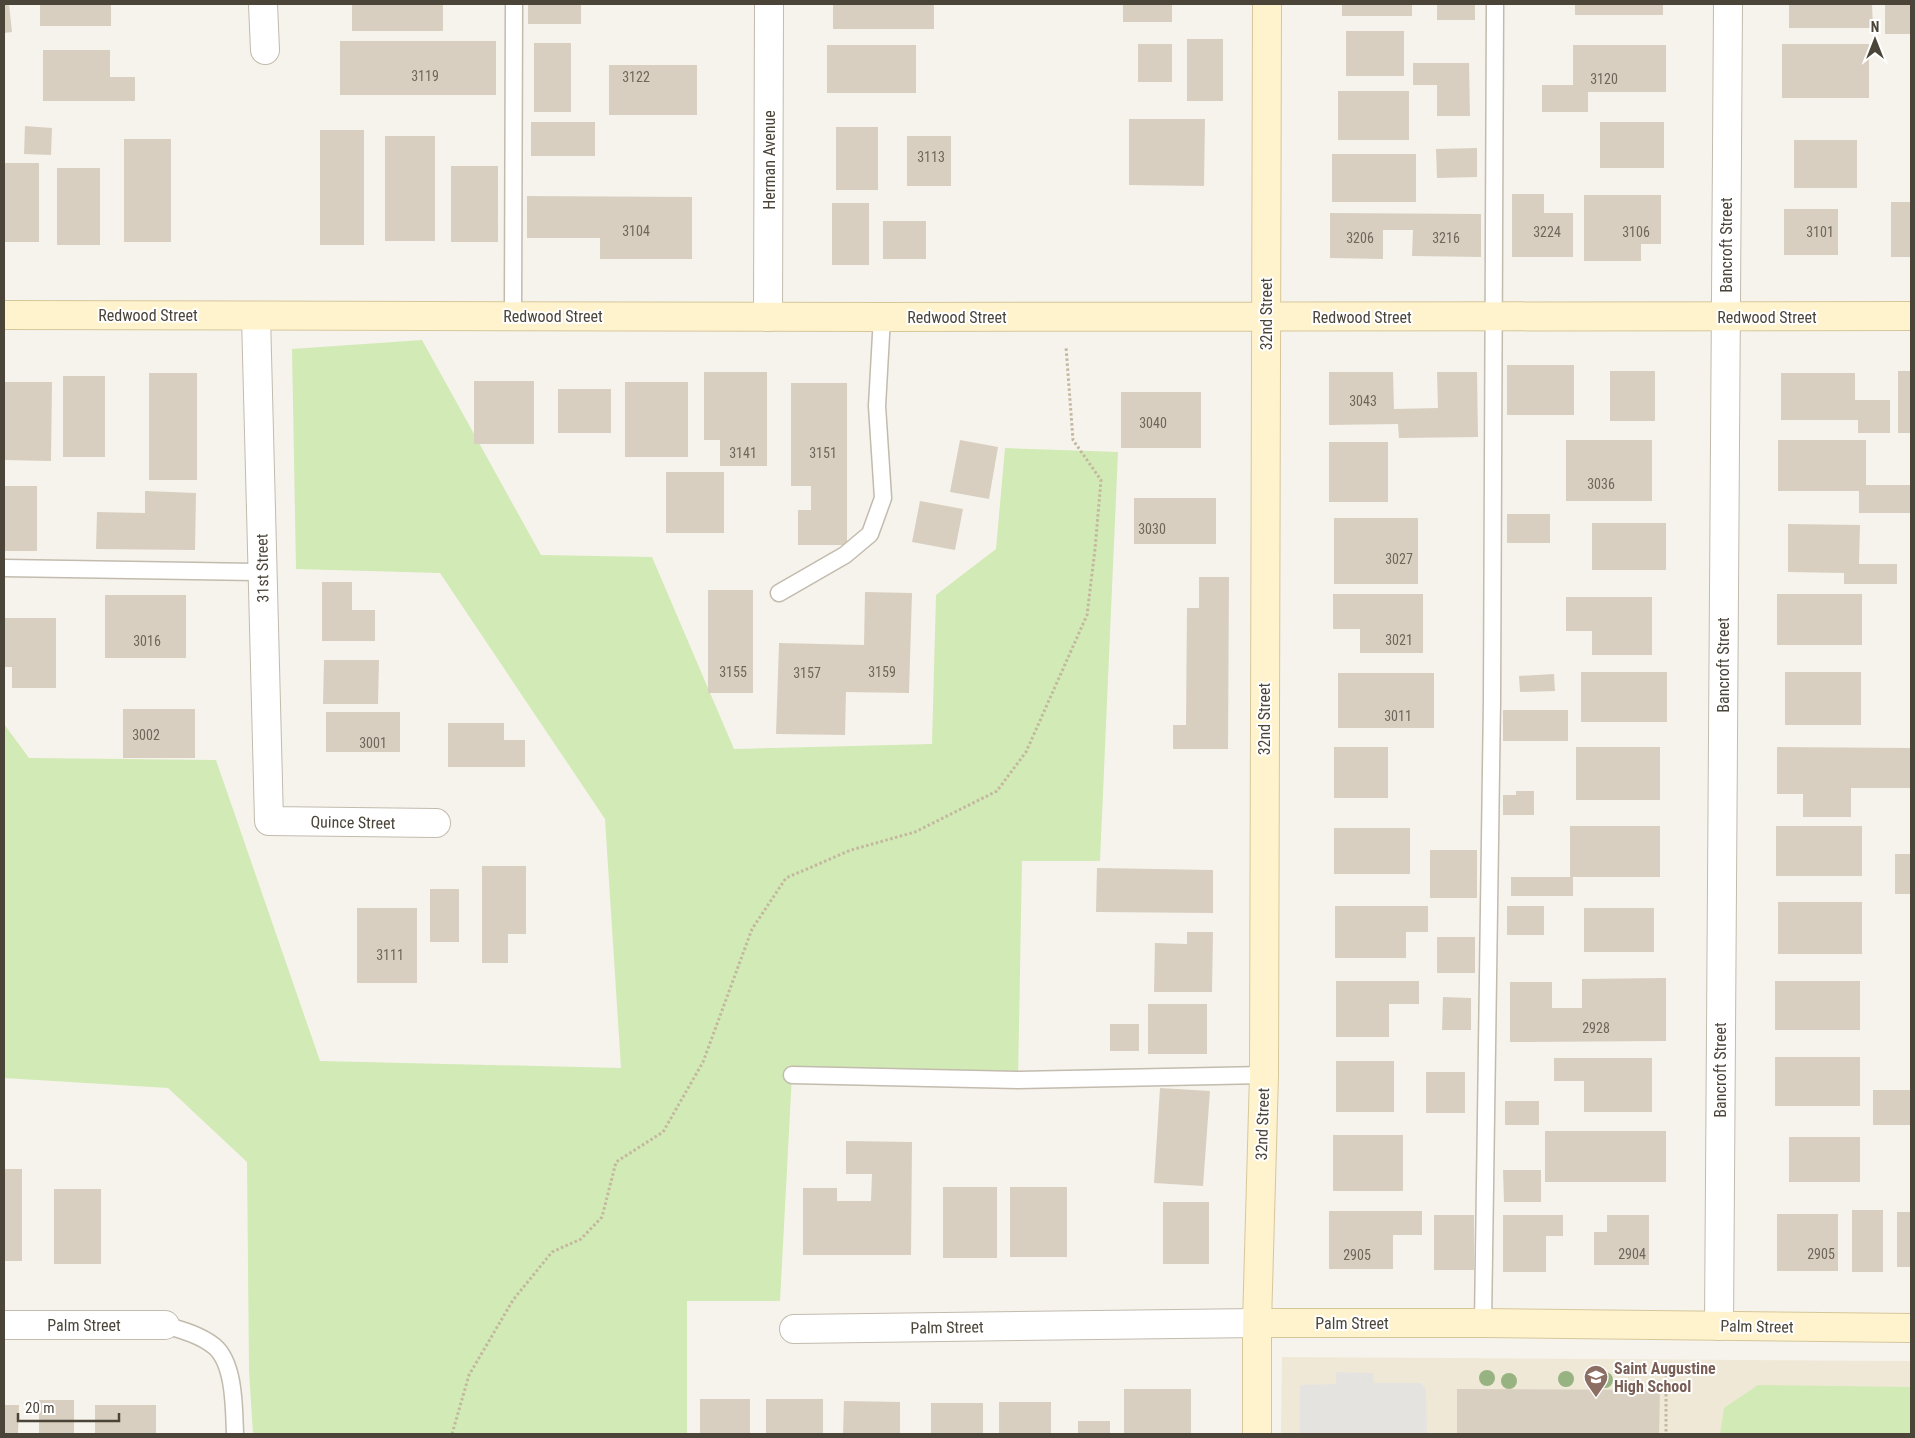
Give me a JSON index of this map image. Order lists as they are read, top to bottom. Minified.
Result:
{"streets":{"street":["Herman Avenue","Bancroft Street","32nd Street","Redwood Street","31st Street","Quince Street","Palm Street"]},"crossings":[["Herman Avenue","Redwood Street"],["Bancroft Street","Redwood Street"],["Bancroft Street","Palm Street"],["32nd Street","Redwood Street"],["32nd Street","Palm Street"],["Redwood Street","31st Street"],["31st Street","Quince Street"]],"places":{"school or university":["Saint Augustine High School"]},"house_numbers":["3119","3122","3120","3113","3104","3224","3106","3101","3206","3216","3043","3040","3141","3151","3036","3030","3027","3021","3016","3155","3159","3157","3011","3002","3001","3111","2928","2904","2905","2905"],"scale_bar":"20 m","north":"top"}
